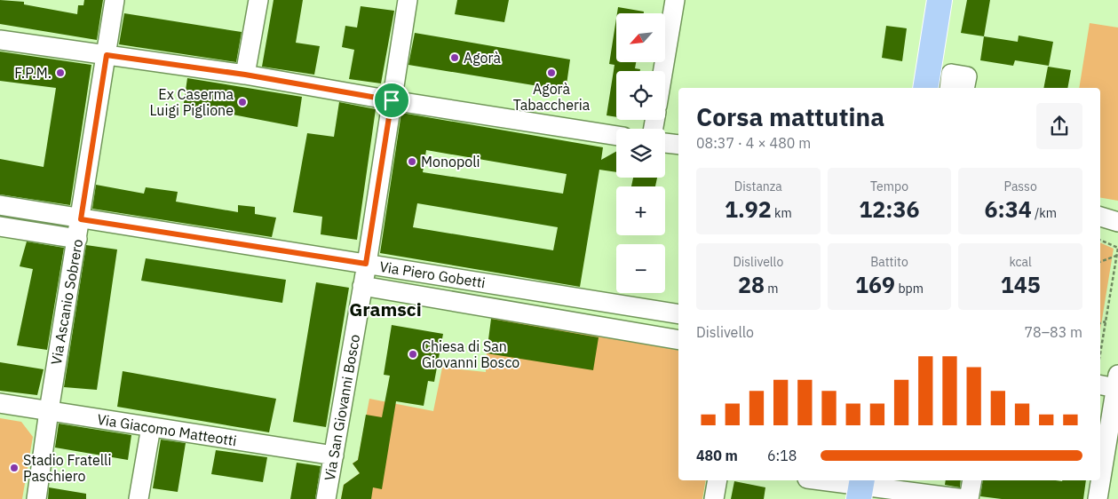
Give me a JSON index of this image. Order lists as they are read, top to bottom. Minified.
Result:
{"streets":{"street":["Via Piero Gobetti","Via Ascanio Sobrero","Via San Giovanni Bosco","Via Giacomo Matteotti"]},"crossings":[["Via Piero Gobetti","Via Ascanio Sobrero"],["Via Piero Gobetti","Via San Giovanni Bosco"],["Via Ascanio Sobrero","Via Giacomo Matteotti"],["Via San Giovanni Bosco","Via Giacomo Matteotti"]],"districts":["Gramsci"],"places":["Agorà","F.P.M.","Agorà Tabaccheria","Ex Caserma Luigi Piglione","Monopoli","Chiesa di San Giovanni Bosco","Stadio Fratelli Paschiero"],"north":"bottom left","page":{"map_buttons":["+","−"],"heading":["Corsa mattutina","08:37 · 4 × 480 m"],"stats":[["Distanza","1.92 km"],["Tempo","12:36"],["Passo","6:34 /km"],["Dislivello","28 m"],["Battito","169 bpm"],["kcal","145"]],"chart":["Dislivello","78–83 m"],"list":[{"name":"480 m","note":"6:18"}]}}
